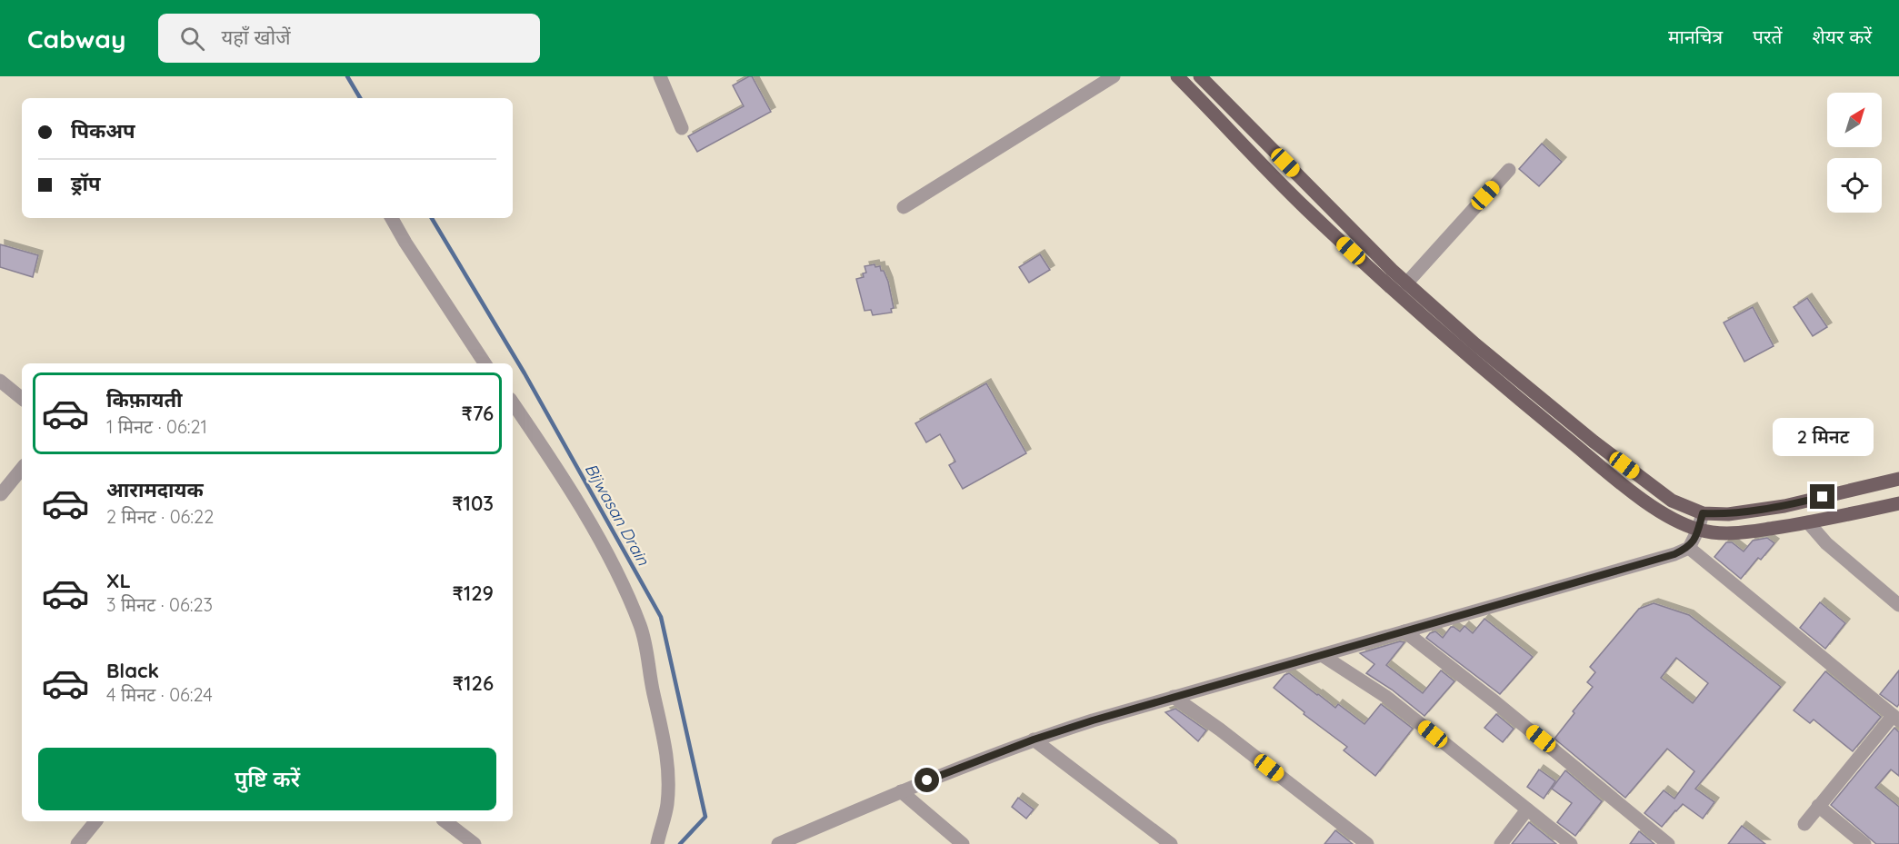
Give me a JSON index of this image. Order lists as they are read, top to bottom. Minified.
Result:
{"water":["Bijwasan Drain"],"north":"top right","page":{"header":"Cabway","search":"यहाँ खोजें","nav":["मानचित्र","परतें","शेयर करें"],"banner":["पिकअप","ड्रॉप"],"list":[{"name":"किफ़ायती","note":"1 मिनट · 06:21","value":"₹76"},{"name":"आरामदायक","note":"2 मिनट · 06:22","value":"₹103"},{"name":"XL","note":"3 मिनट · 06:23","value":"₹129"},{"name":"Black","note":"4 मिनट · 06:24","value":"₹126"}],"bubble":"2 मिनट","buttons":"पुष्टि करें"}}
